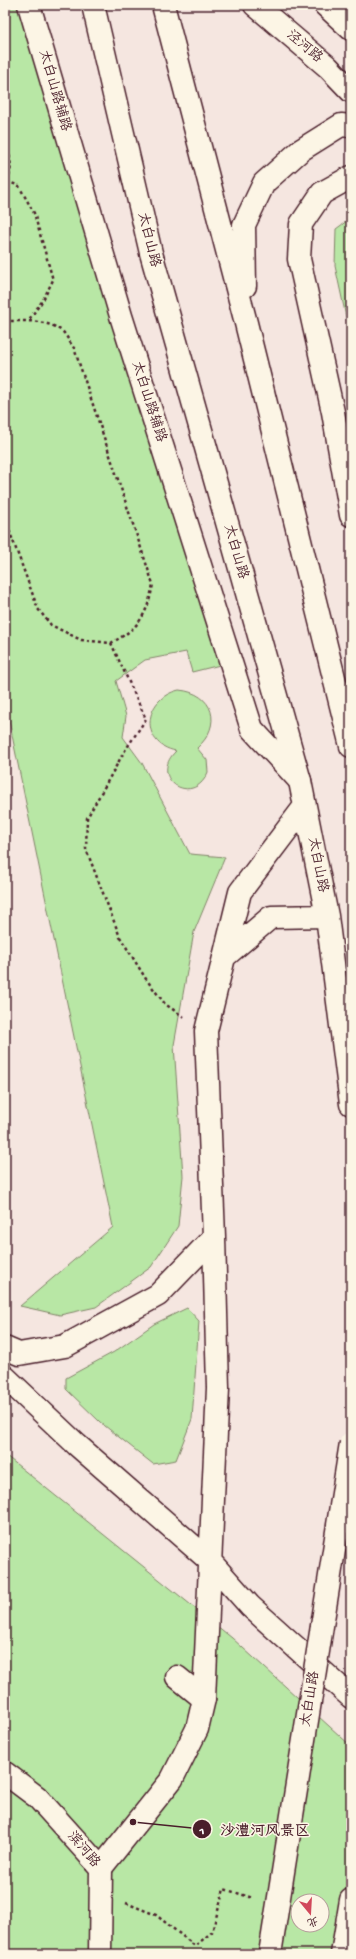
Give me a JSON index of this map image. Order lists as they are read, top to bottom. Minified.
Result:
{"streets":{"street":["泾河路","太白山路辅路","太白山路","滨河路"]},"crossings":[["太白山路辅路","太白山路"]],"places":["沙澧河风景区"],"north":"bottom"}
